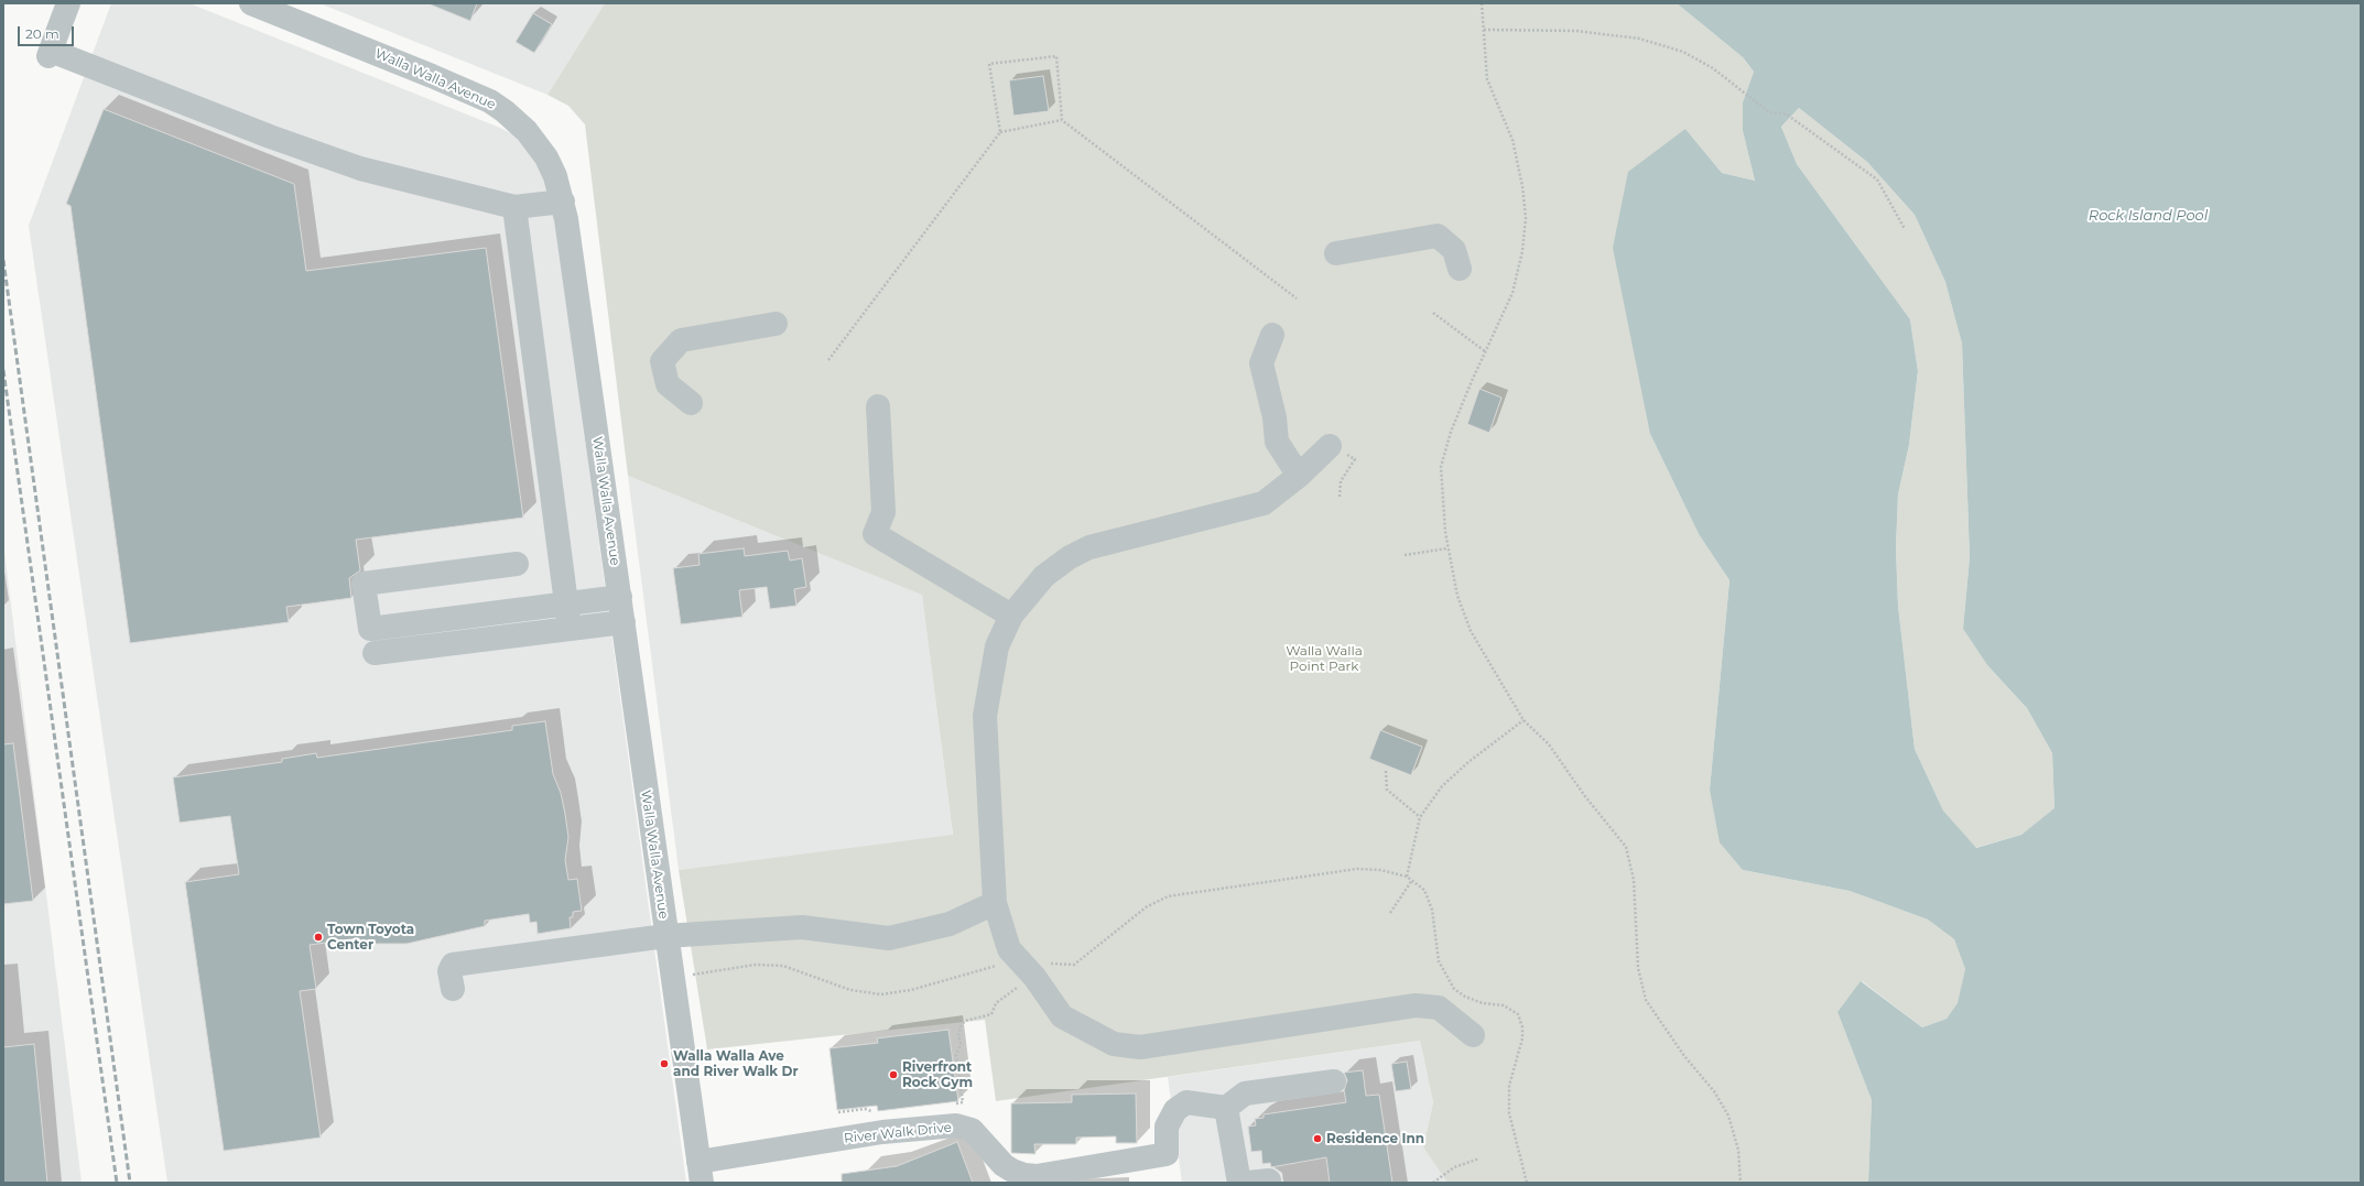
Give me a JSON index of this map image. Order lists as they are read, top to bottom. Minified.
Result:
{"streets":{"street":["Walla Walla Avenue","River Walk Drive"]},"crossings":[["Walla Walla Avenue","River Walk Drive"]],"water":["Rock Island Pool"],"parks":["Walla Walla Point Park"],"places":["Town Toyota Center","Walla Walla Ave and River Walk Dr","Riverfront Rock Gym","Residence Inn"],"scale_bar":"20 m"}
